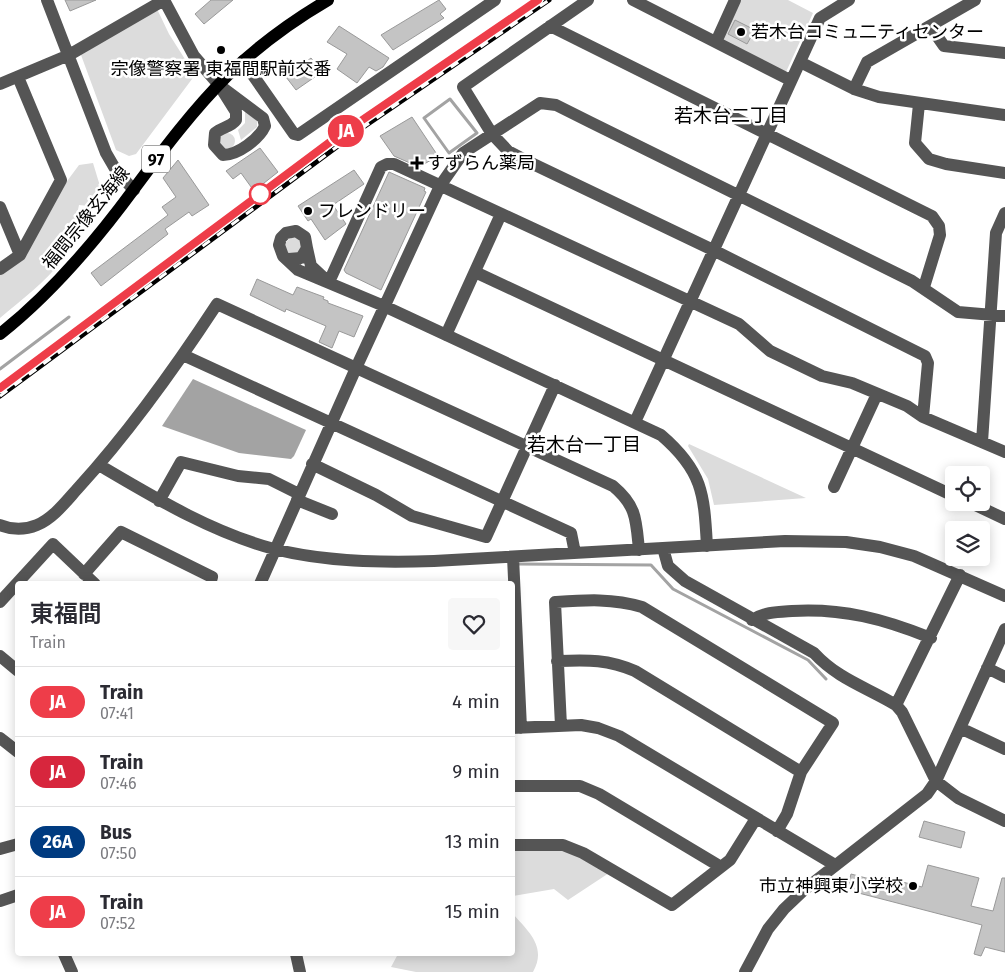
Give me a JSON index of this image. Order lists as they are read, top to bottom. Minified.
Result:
{"streets":{"main road":["97","福間宗像玄海線"]},"districts":["若木台二丁目","若木台一丁目"],"places":{"other":["若木台コミュ二ティセンター","宗像警察署 東福間駅前交番","フレンドリー","市立神興東小学校"],"health":["すずらん薬局"]},"page":{"on_map":"JA","heading":["東福間","Train"],"list":[{"mark":"JA","name":"Train","note":"07:41","value":"4 min"},{"mark":"JA","name":"Train","note":"07:46","value":"9 min"},{"mark":"26A","name":"Bus","note":"07:50","value":"13 min"},{"mark":"JA","name":"Train","note":"07:52","value":"15 min"}]}}
